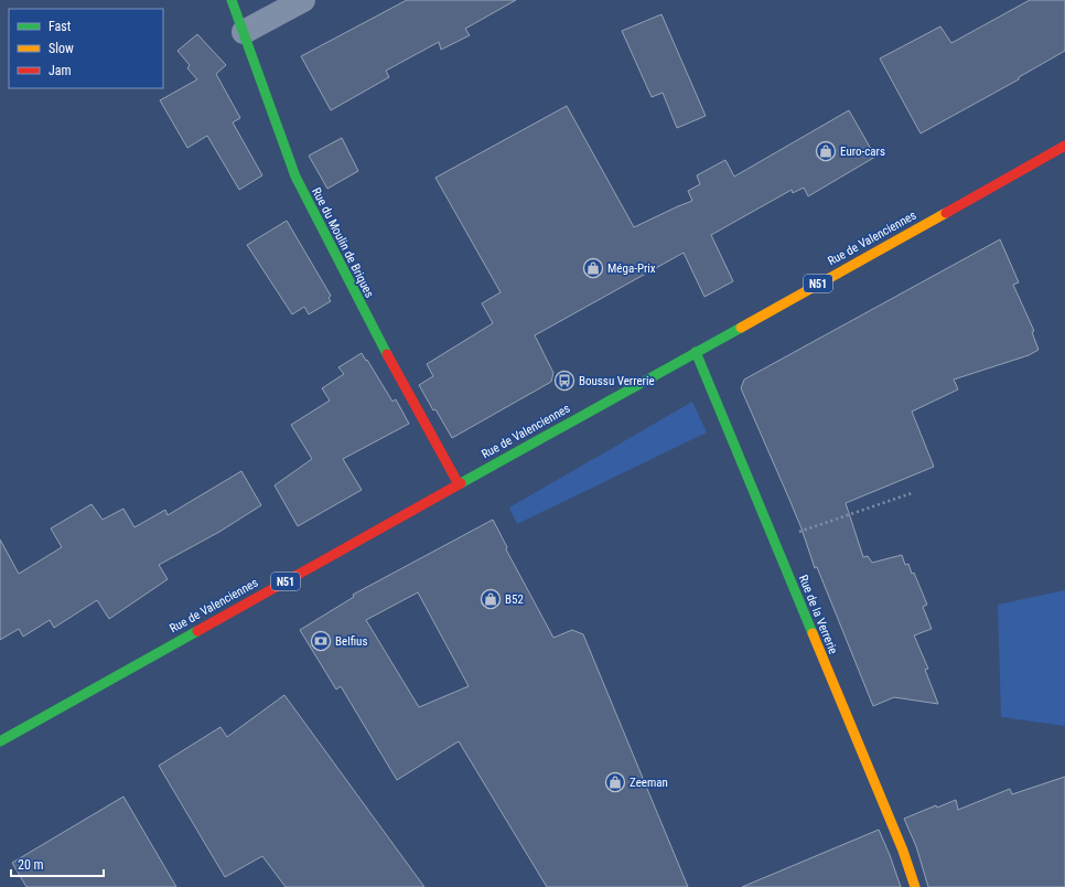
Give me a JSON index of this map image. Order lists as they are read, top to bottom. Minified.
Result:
{"streets":{"main road":["Rue de Valenciennes","Rue du Moulin de Briques","N51","Rue de la Verrerie"]},"crossings":[["Rue de Valenciennes","Rue du Moulin de Briques"],["Rue de Valenciennes","Rue de la Verrerie"]],"places":{"shop":["Euro-cars","Méga-Prix","B52","Zeeman"],"bus stop":["Boussu Verrerie"],"bank":["Belfius"]},"legend":["Fast","Slow","Jam"],"scale_bar":"20 m"}
